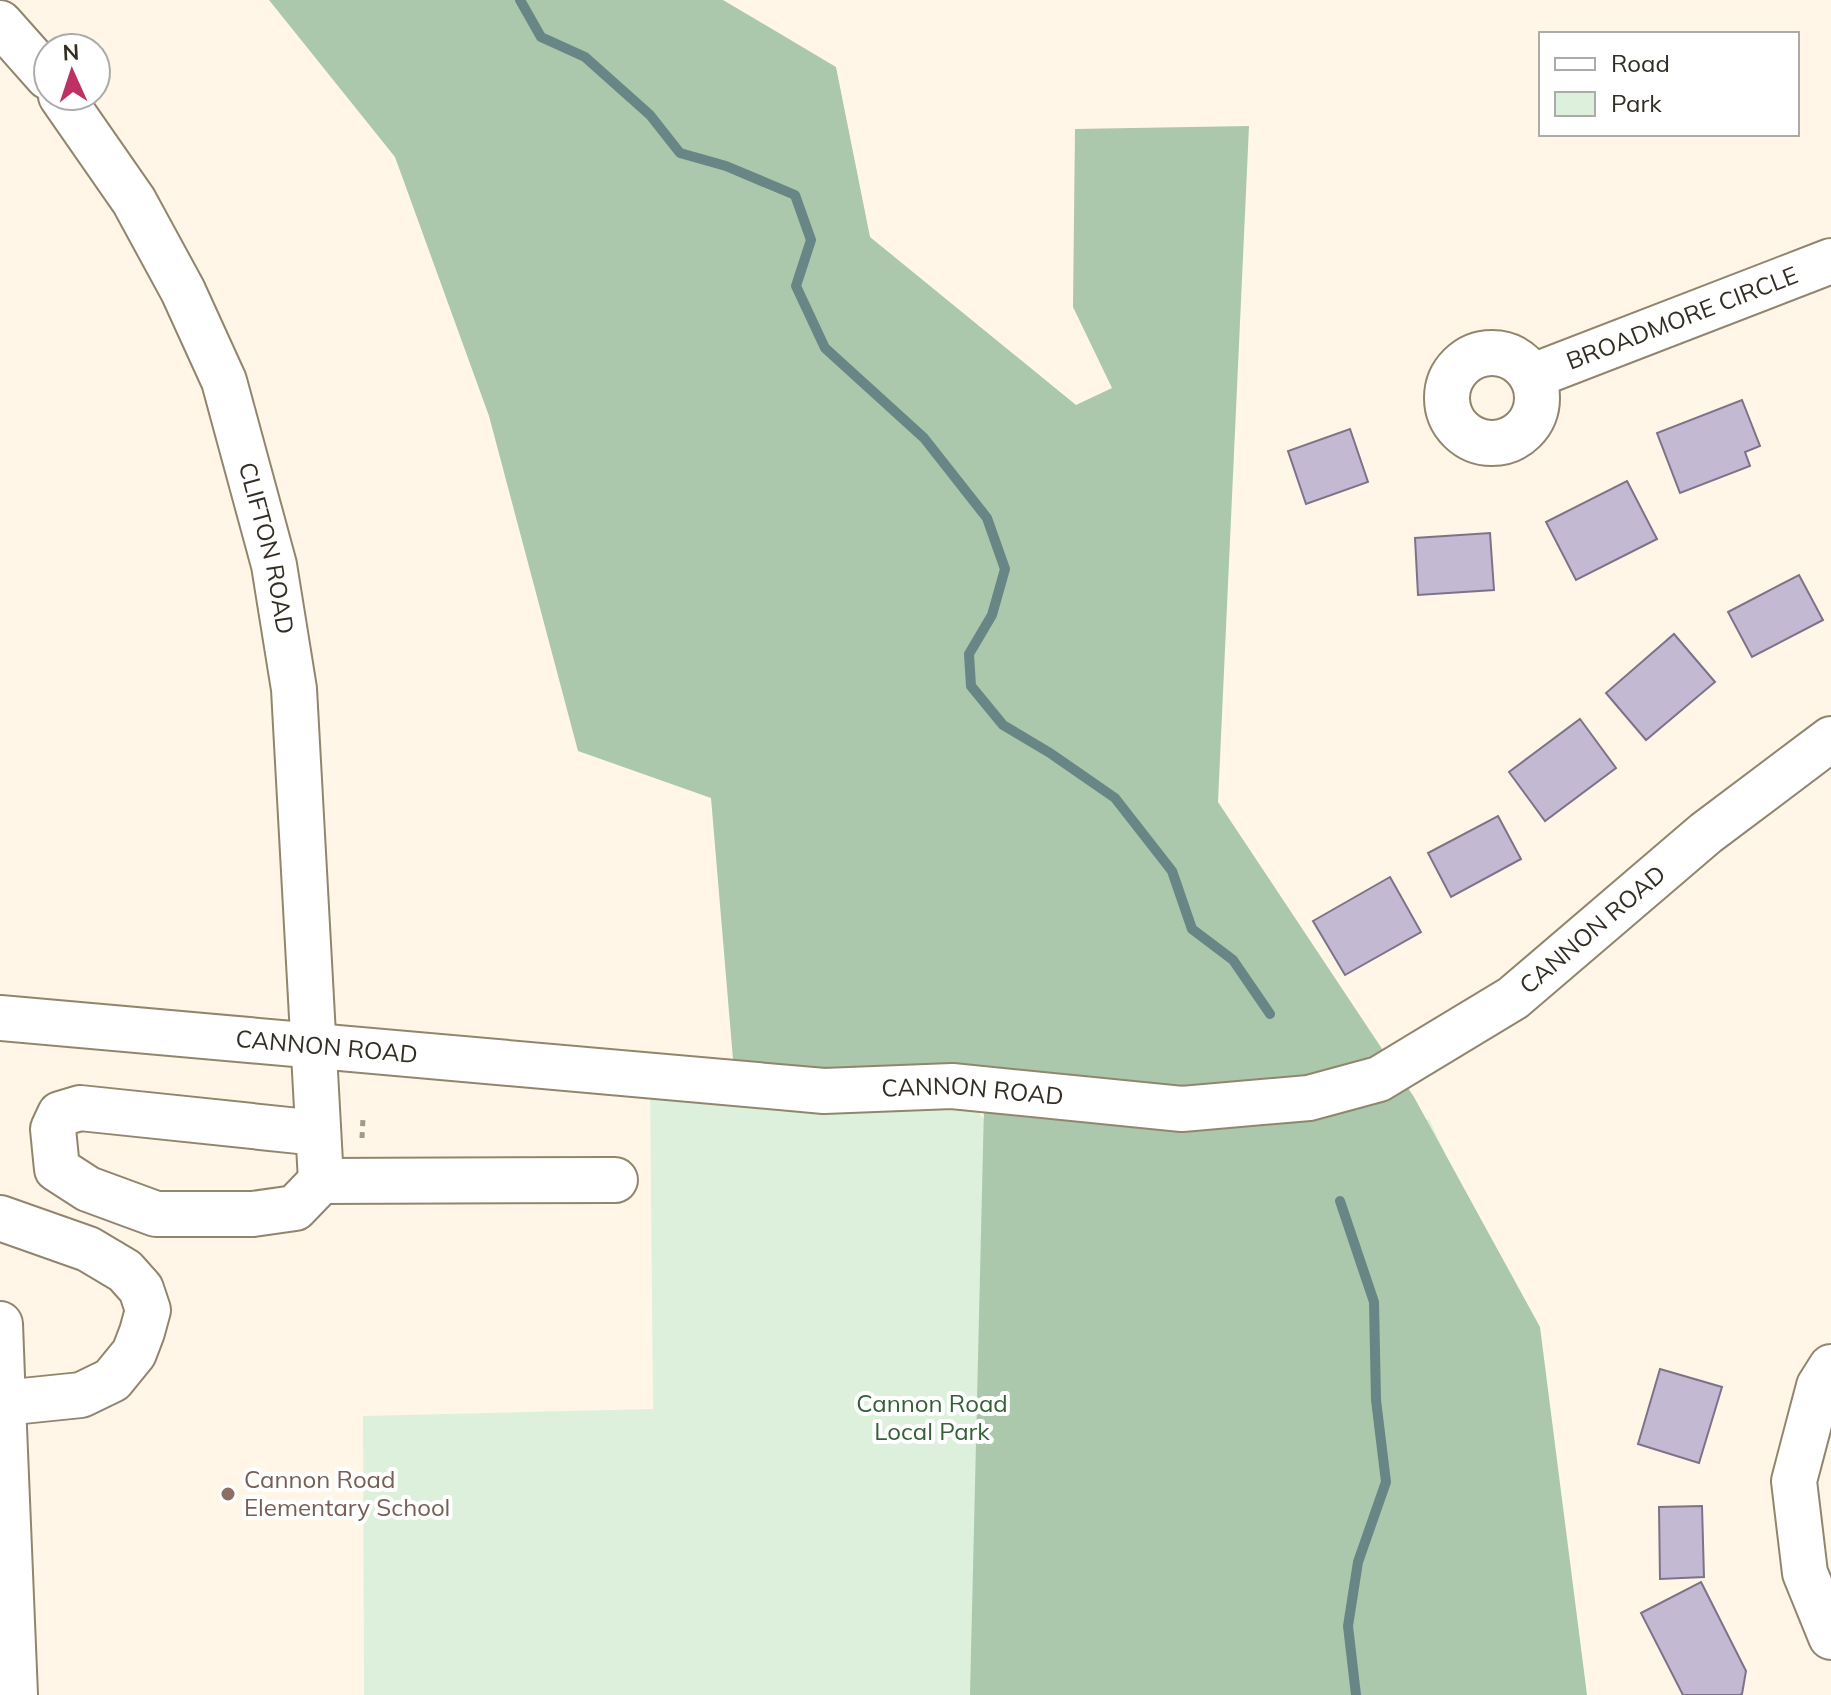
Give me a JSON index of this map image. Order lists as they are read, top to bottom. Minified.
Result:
{"streets":{"street":["BROADMORE CIRCLE","CLIFTON ROAD","CANNON ROAD"]},"crossings":[["CLIFTON ROAD","CANNON ROAD"]],"parks":["Cannon Road Local Park"],"places":["Cannon Road Elementary School"],"legend":["Road","Park"],"north":"top"}
